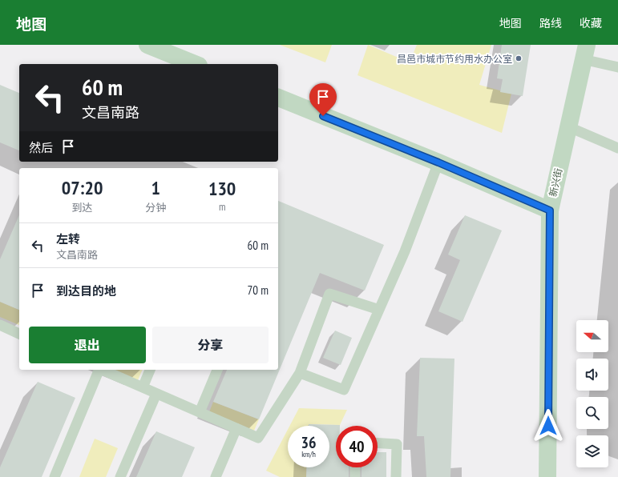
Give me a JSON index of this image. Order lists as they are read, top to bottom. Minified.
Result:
{"streets":{"street":["新兴街"]},"places":["昌邑市城市节约用水办公室"],"north":"left","page":{"header":"地图","nav":["地图","路线","收藏"],"turn":["60 m","文昌南路"],"then":"然后","eta":["07:20","到达","1","分钟","130","m"],"list":[{"name":"左转","note":"文昌南路","value":"60 m"},{"name":"到达目的地","value":"70 m"}],"buttons":["退出","分享"],"speed":"36 km/h","limit":"40"}}
